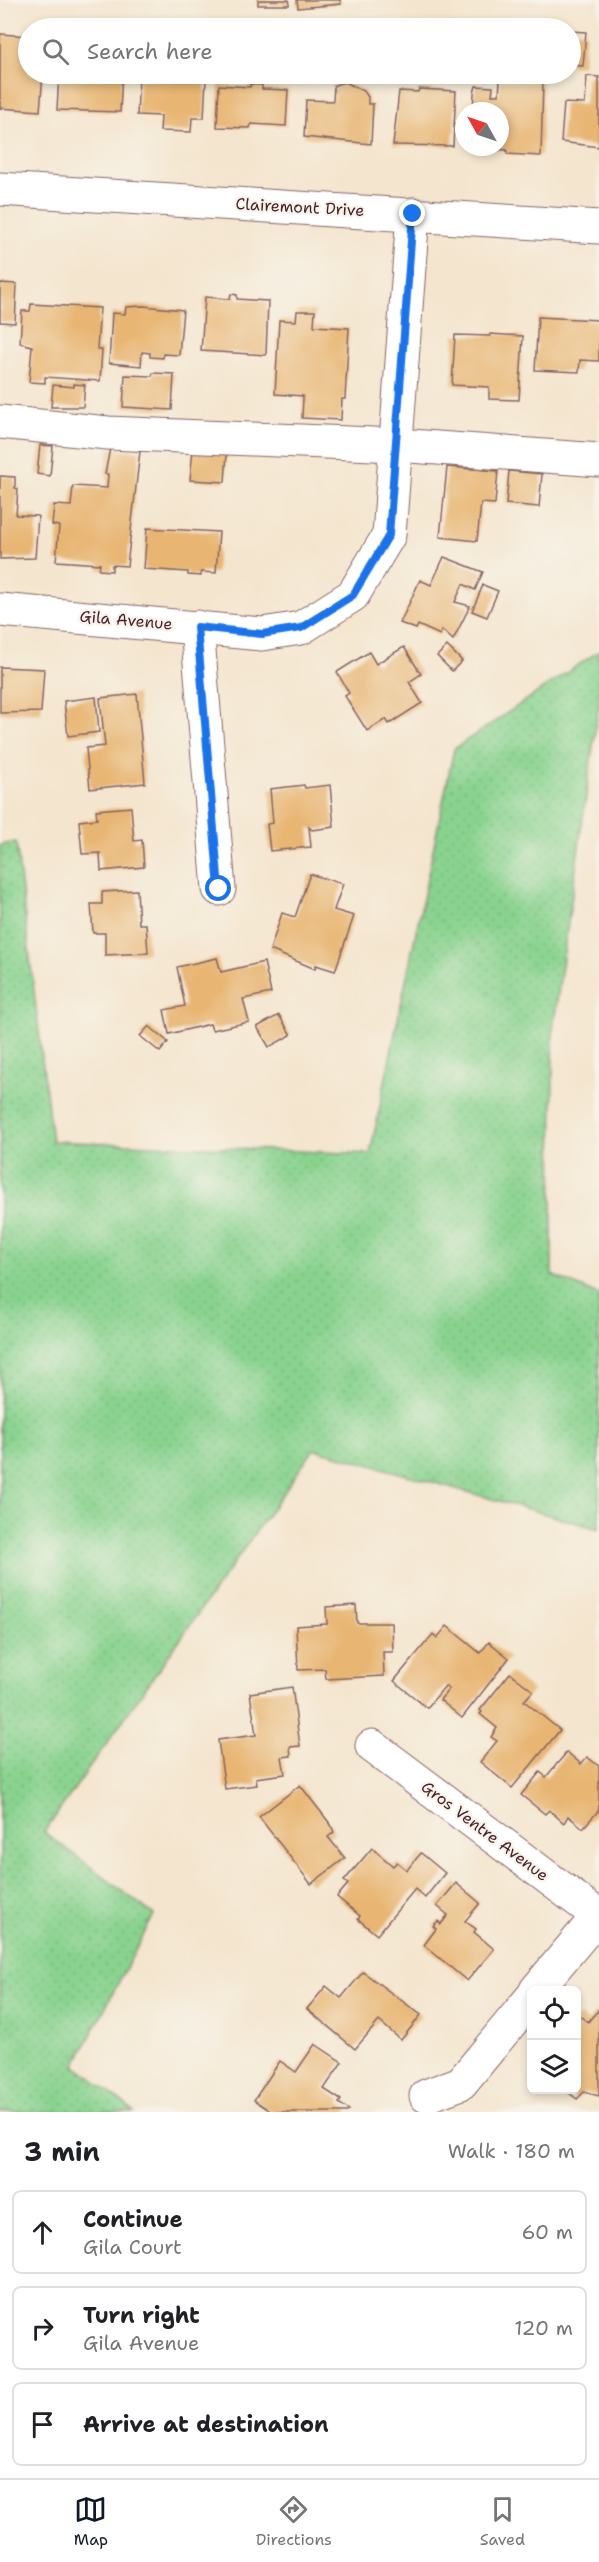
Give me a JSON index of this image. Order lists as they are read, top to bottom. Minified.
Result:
{"streets":{"street":["Clairemont Drive","Gila Avenue","Gros Ventre Avenue"]},"crossings":[["Clairemont Drive","Gila Avenue"]],"north":"top left","page":{"search":"Search here","heading":["3 min","Walk · 180 m"],"list":[["Continue","Gila Court","60 m"],["Turn right","Gila Avenue","120 m"],"Arrive at destination"],"nav":["Map","Directions","Saved"]}}
